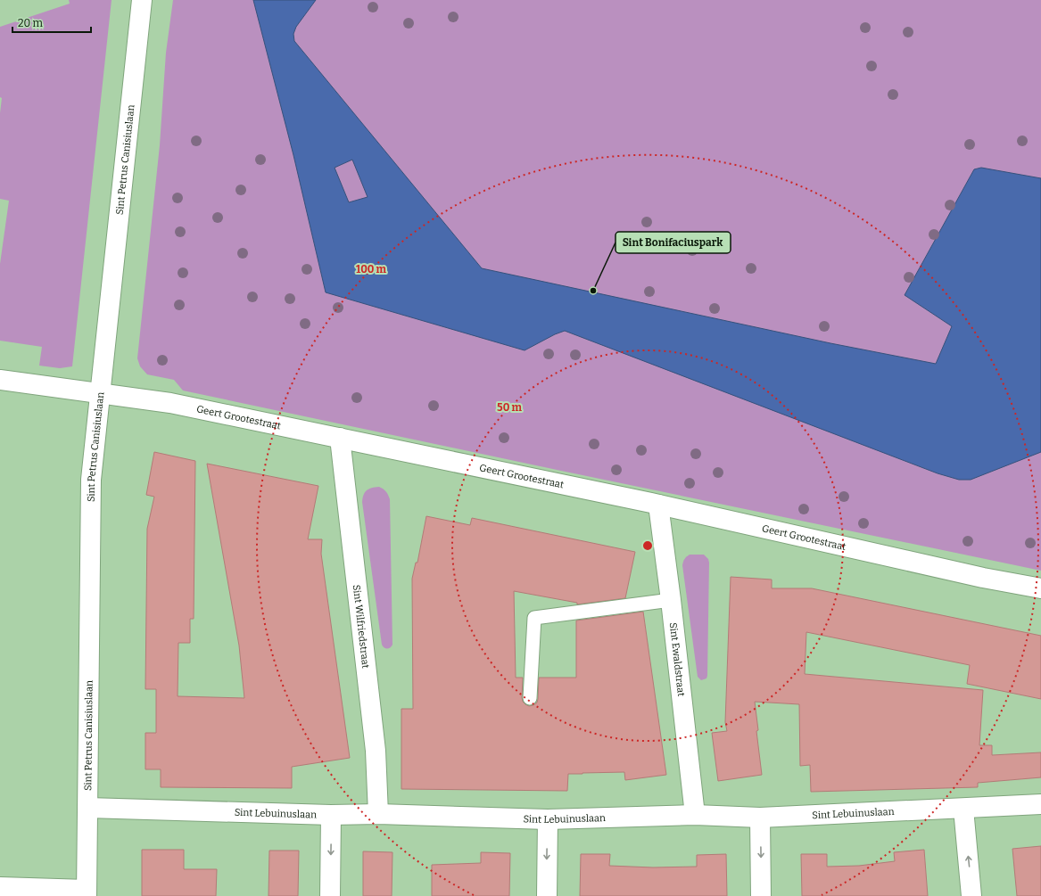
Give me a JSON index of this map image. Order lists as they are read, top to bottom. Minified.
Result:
{"streets":{"street":["Sint Petrus Canisiuslaan","Geert Grootestraat","Sint Wilfriedstraat","Sint Ewaldstraat","Sint Lebuinuslaan"]},"crossings":[["Sint Petrus Canisiuslaan","Geert Grootestraat"],["Sint Petrus Canisiuslaan","Sint Lebuinuslaan"],["Geert Grootestraat","Sint Wilfriedstraat"],["Geert Grootestraat","Sint Ewaldstraat"],["Sint Wilfriedstraat","Sint Lebuinuslaan"],["Sint Ewaldstraat","Sint Lebuinuslaan"]],"places":["Sint Bonifaciuspark"],"scale_bar":"20 m","rings":["100 m","50 m"]}
